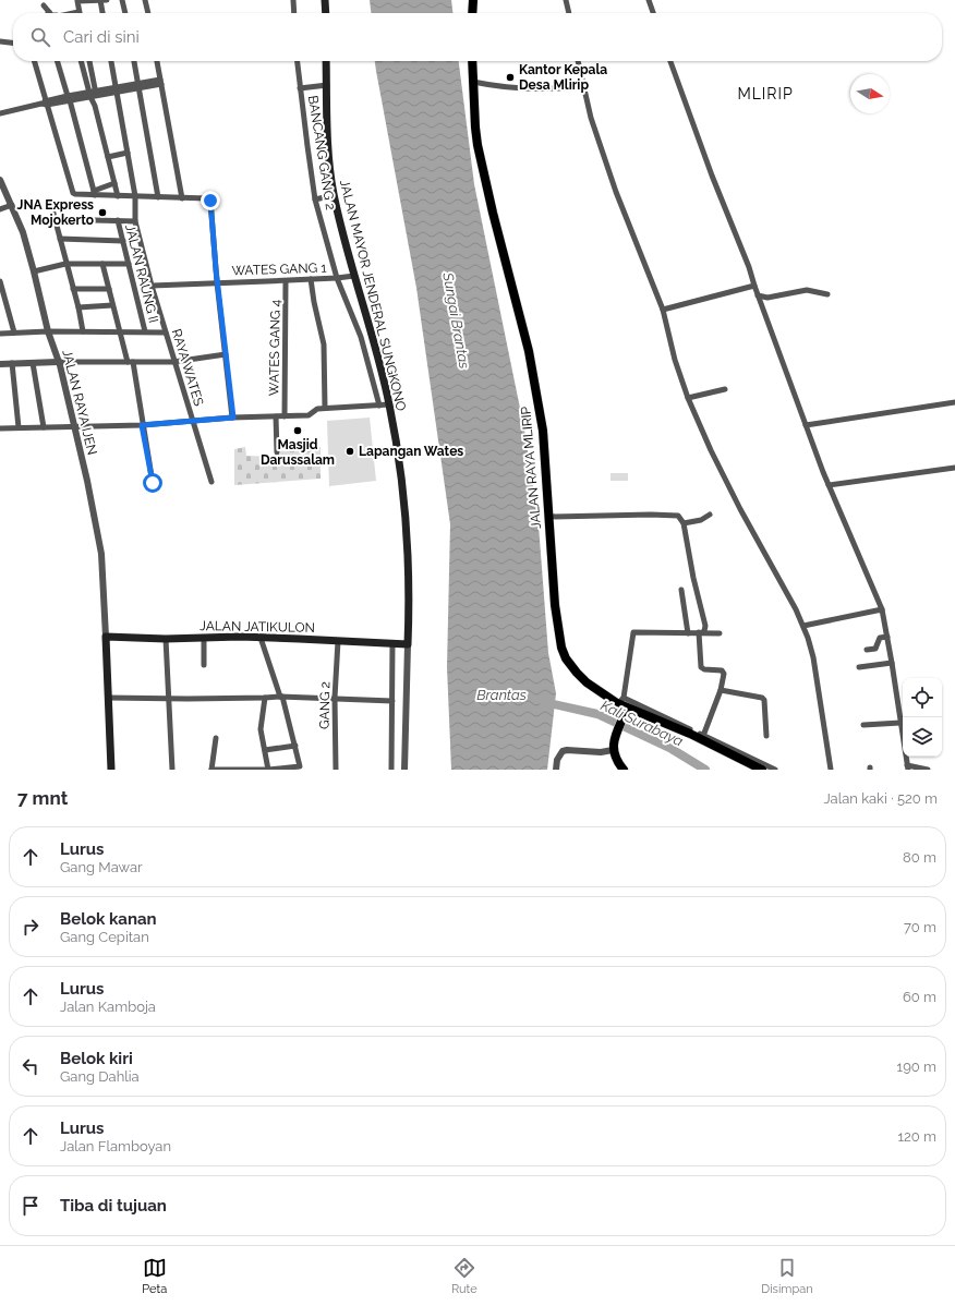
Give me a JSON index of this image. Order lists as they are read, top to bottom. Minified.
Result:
{"streets":{"main road":["JALAN MAYOR JENDERAL SUNGKONO","JALAN RAYA MLIRIP","JALAN JATIKULON"],"street":["BANCANG GANG 2","WATES GANG 1","JALAN RAUNG II","WATES GANG 4","RAYA WATES","JALAN RAYA IJEN","GANG 2"]},"crossings":[["BANCANG GANG 2","WATES GANG 1"],["WATES GANG 1","JALAN MAYOR JENDERAL SUNGKONO"],["WATES GANG 1","WATES GANG 4"],["WATES GANG 1","RAYA WATES"],["JALAN MAYOR JENDERAL SUNGKONO","JALAN JATIKULON"],["JALAN RAYA IJEN","JALAN JATIKULON"],["JALAN JATIKULON","GANG 2"]],"districts":["MLIRIP"],"water":["Sungai Brantas","Brantas","Kali Surabaya"],"places":["Kantor Kepala Desa Mlirip","JNA Express Mojokerto","Masjid Darussalam","Lapangan Wates"],"north":"right","page":{"search":"Cari di sini","heading":["7 mnt","Jalan kaki · 520 m"],"list":[["Lurus","Gang Mawar","80 m"],["Belok kanan","Gang Cepitan","70 m"],["Lurus","Jalan Kamboja","60 m"],["Belok kiri","Gang Dahlia","190 m"],["Lurus","Jalan Flamboyan","120 m"],"Tiba di tujuan"],"nav":["Peta","Rute","Disimpan"]}}
